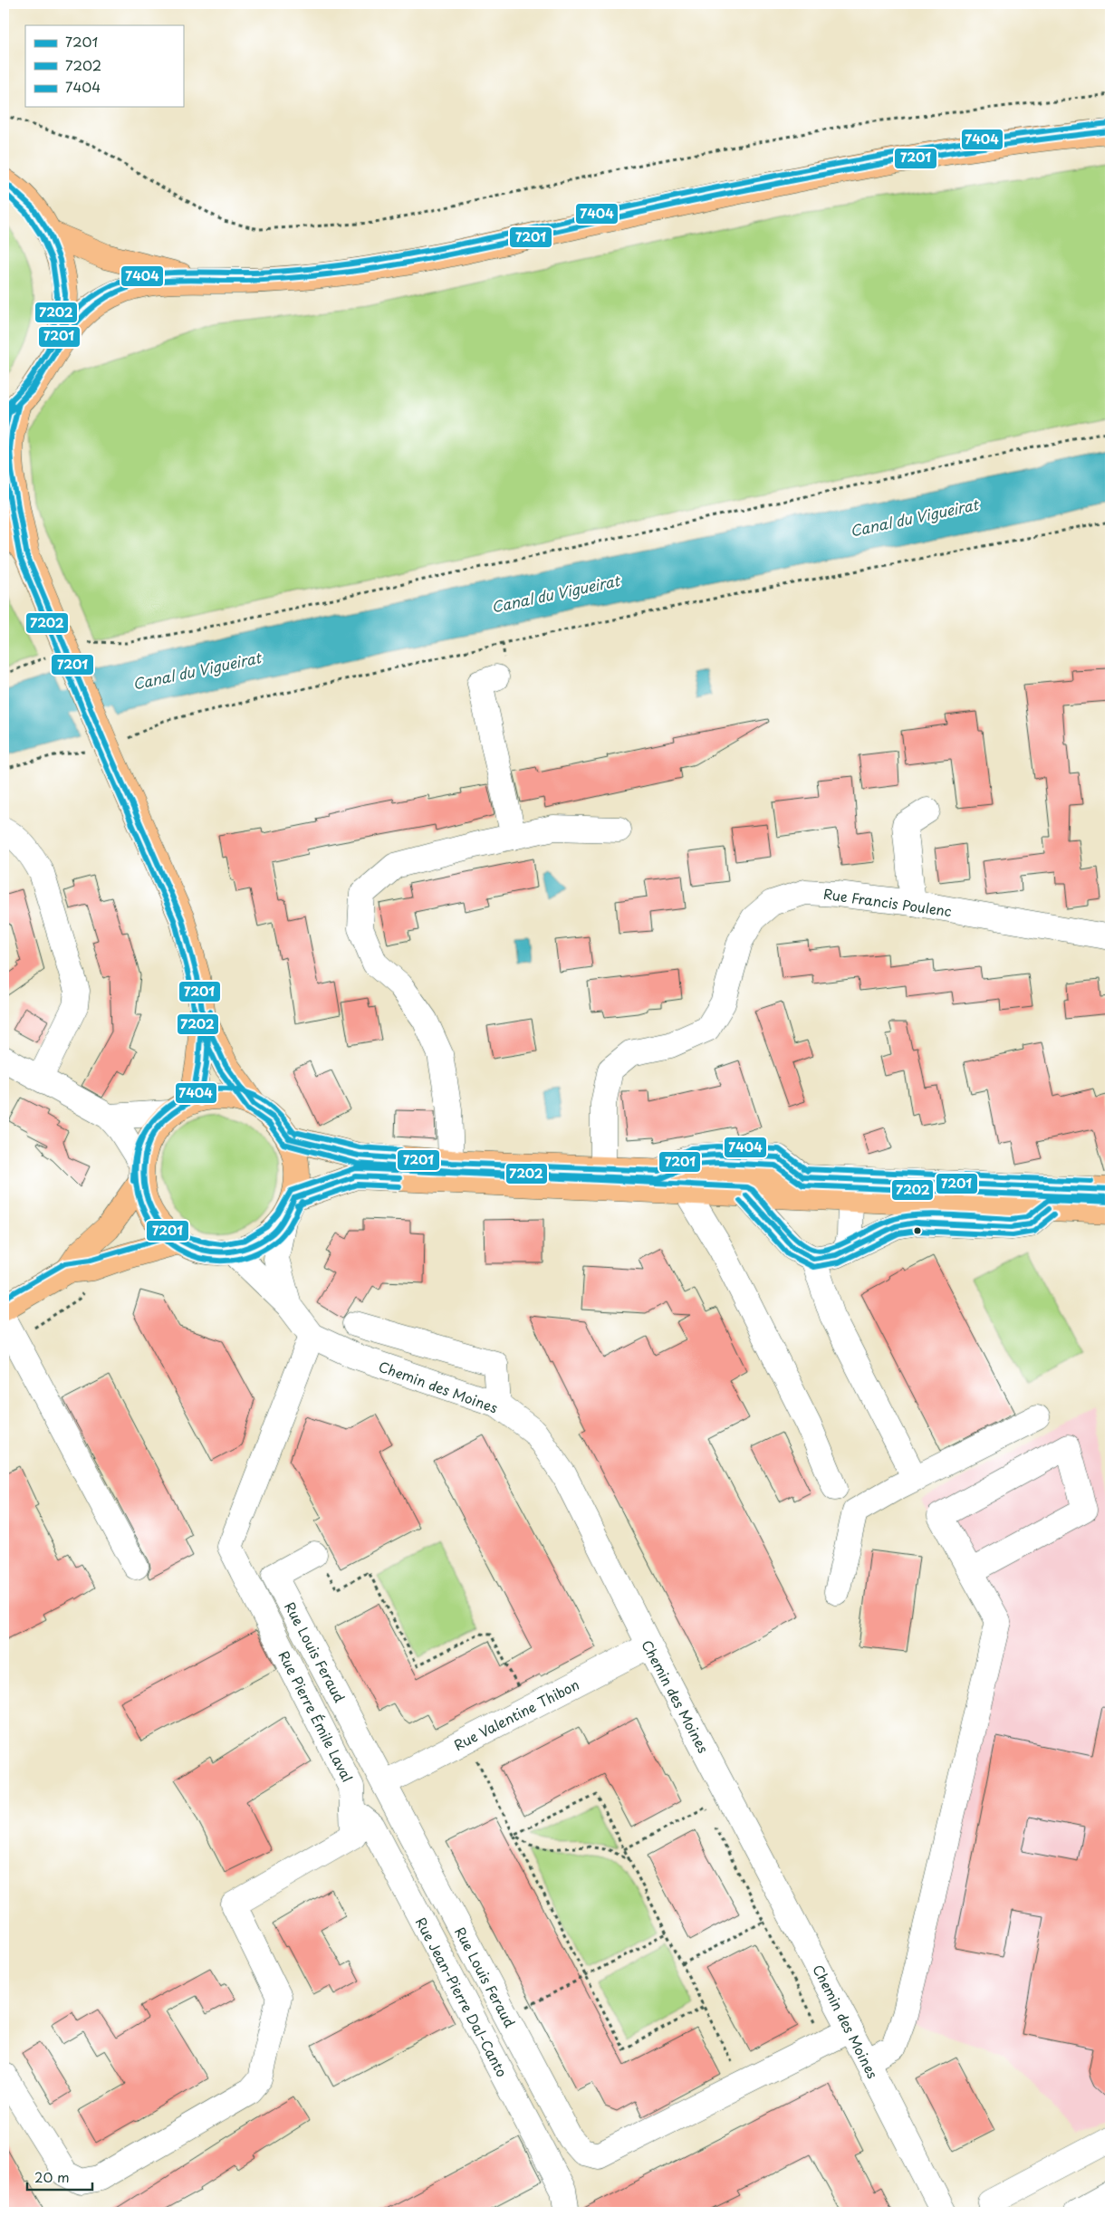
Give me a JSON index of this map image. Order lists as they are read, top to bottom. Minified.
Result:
{"streets":{"street":["Rue Francis Poulenc","Chemin des Moines","Rue Louis Feraud","Rue Valentine Thibon","Rue Pierre Émile Laval","Rue Jean-Pierre Dal-Canto"]},"crossings":[["Chemin des Moines","Rue Louis Feraud"],["Chemin des Moines","Rue Valentine Thibon"],["Chemin des Moines","Rue Pierre Émile Laval"],["Rue Louis Feraud","Rue Valentine Thibon"],["Rue Pierre Émile Laval","Rue Jean-Pierre Dal-Canto"]],"water":["Canal du Vigueirat"],"lines":["transit line 7404","transit line 7201","transit line 7202"],"legend":["7201","7202","7404"],"scale_bar":"20 m"}
